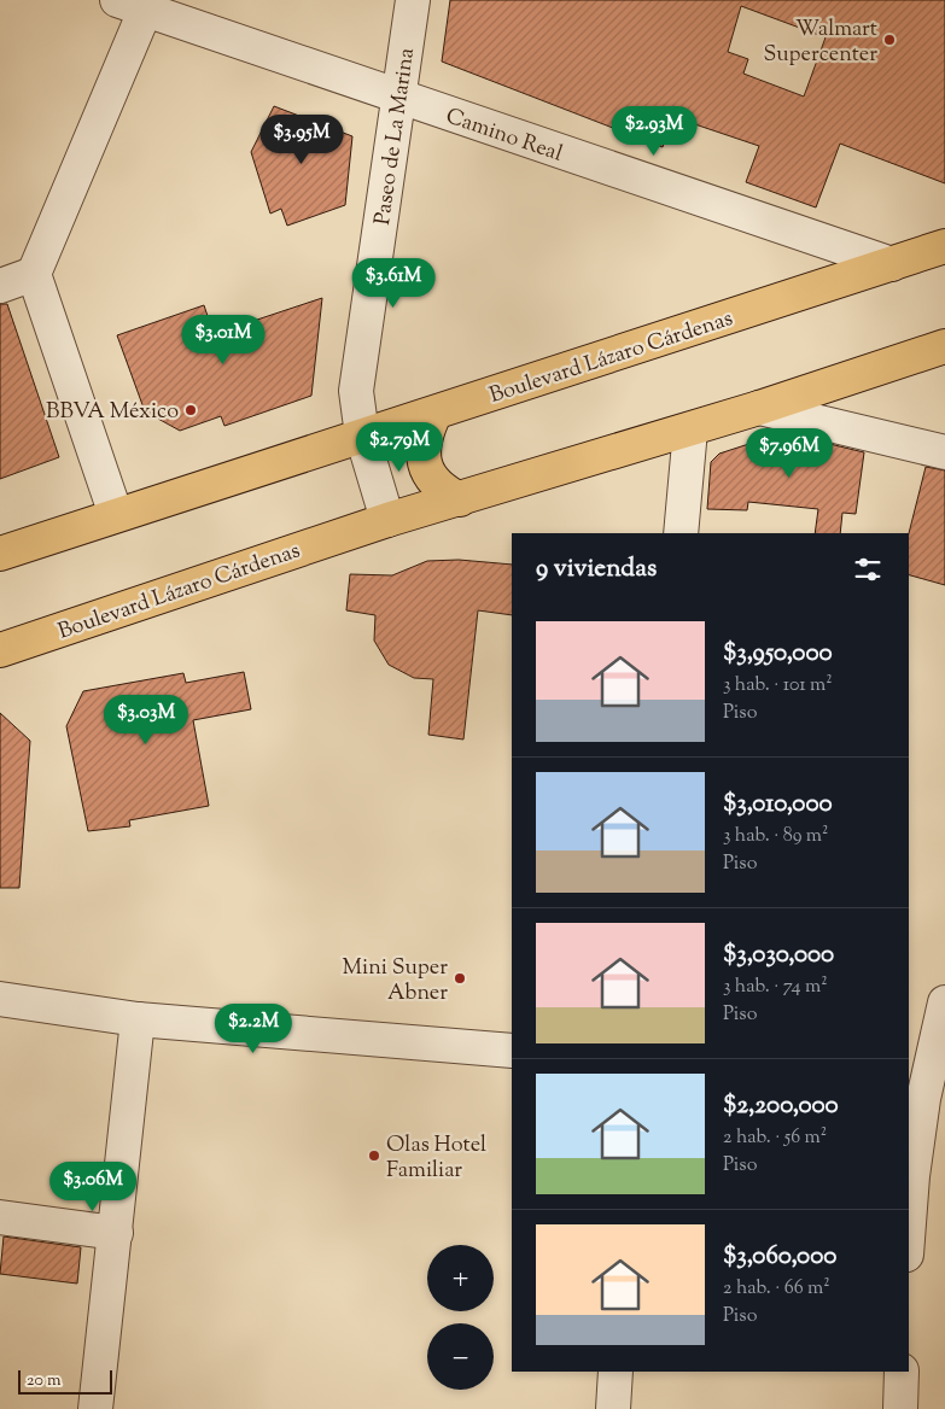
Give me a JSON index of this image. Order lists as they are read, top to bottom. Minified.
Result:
{"streets":{"main road":["Boulevard Lázaro Cárdenas"],"street":["Camino Real","Paseo de La Marina"]},"crossings":[["Camino Real","Paseo de La Marina"],["Camino Real","Boulevard Lázaro Cárdenas"],["Paseo de La Marina","Boulevard Lázaro Cárdenas"]],"places":["Walmart Supercenter","BBVA México","Mini Super Abner","Olas Hotel Familiar"],"scale_bar":"20 m","page":{"price":["$2.93M","$3.95M","$3.61M","$3.01M","$2.79M","$7.96M","$3.03M","$2.2M","$3.06M"],"heading":"9 viviendas","list":[{"name":"$3,950,000","note":"3 hab. · 101 m² · Piso"},{"name":"$3,010,000","note":"3 hab. · 89 m² · Piso"},{"name":"$3,030,000","note":"3 hab. · 74 m² · Piso"},{"name":"$2,200,000","note":"2 hab. · 56 m² · Piso"},{"name":"$3,060,000","note":"2 hab. · 66 m² · Piso"}],"map_buttons":["+","−"],"scale":"20 m"}}
